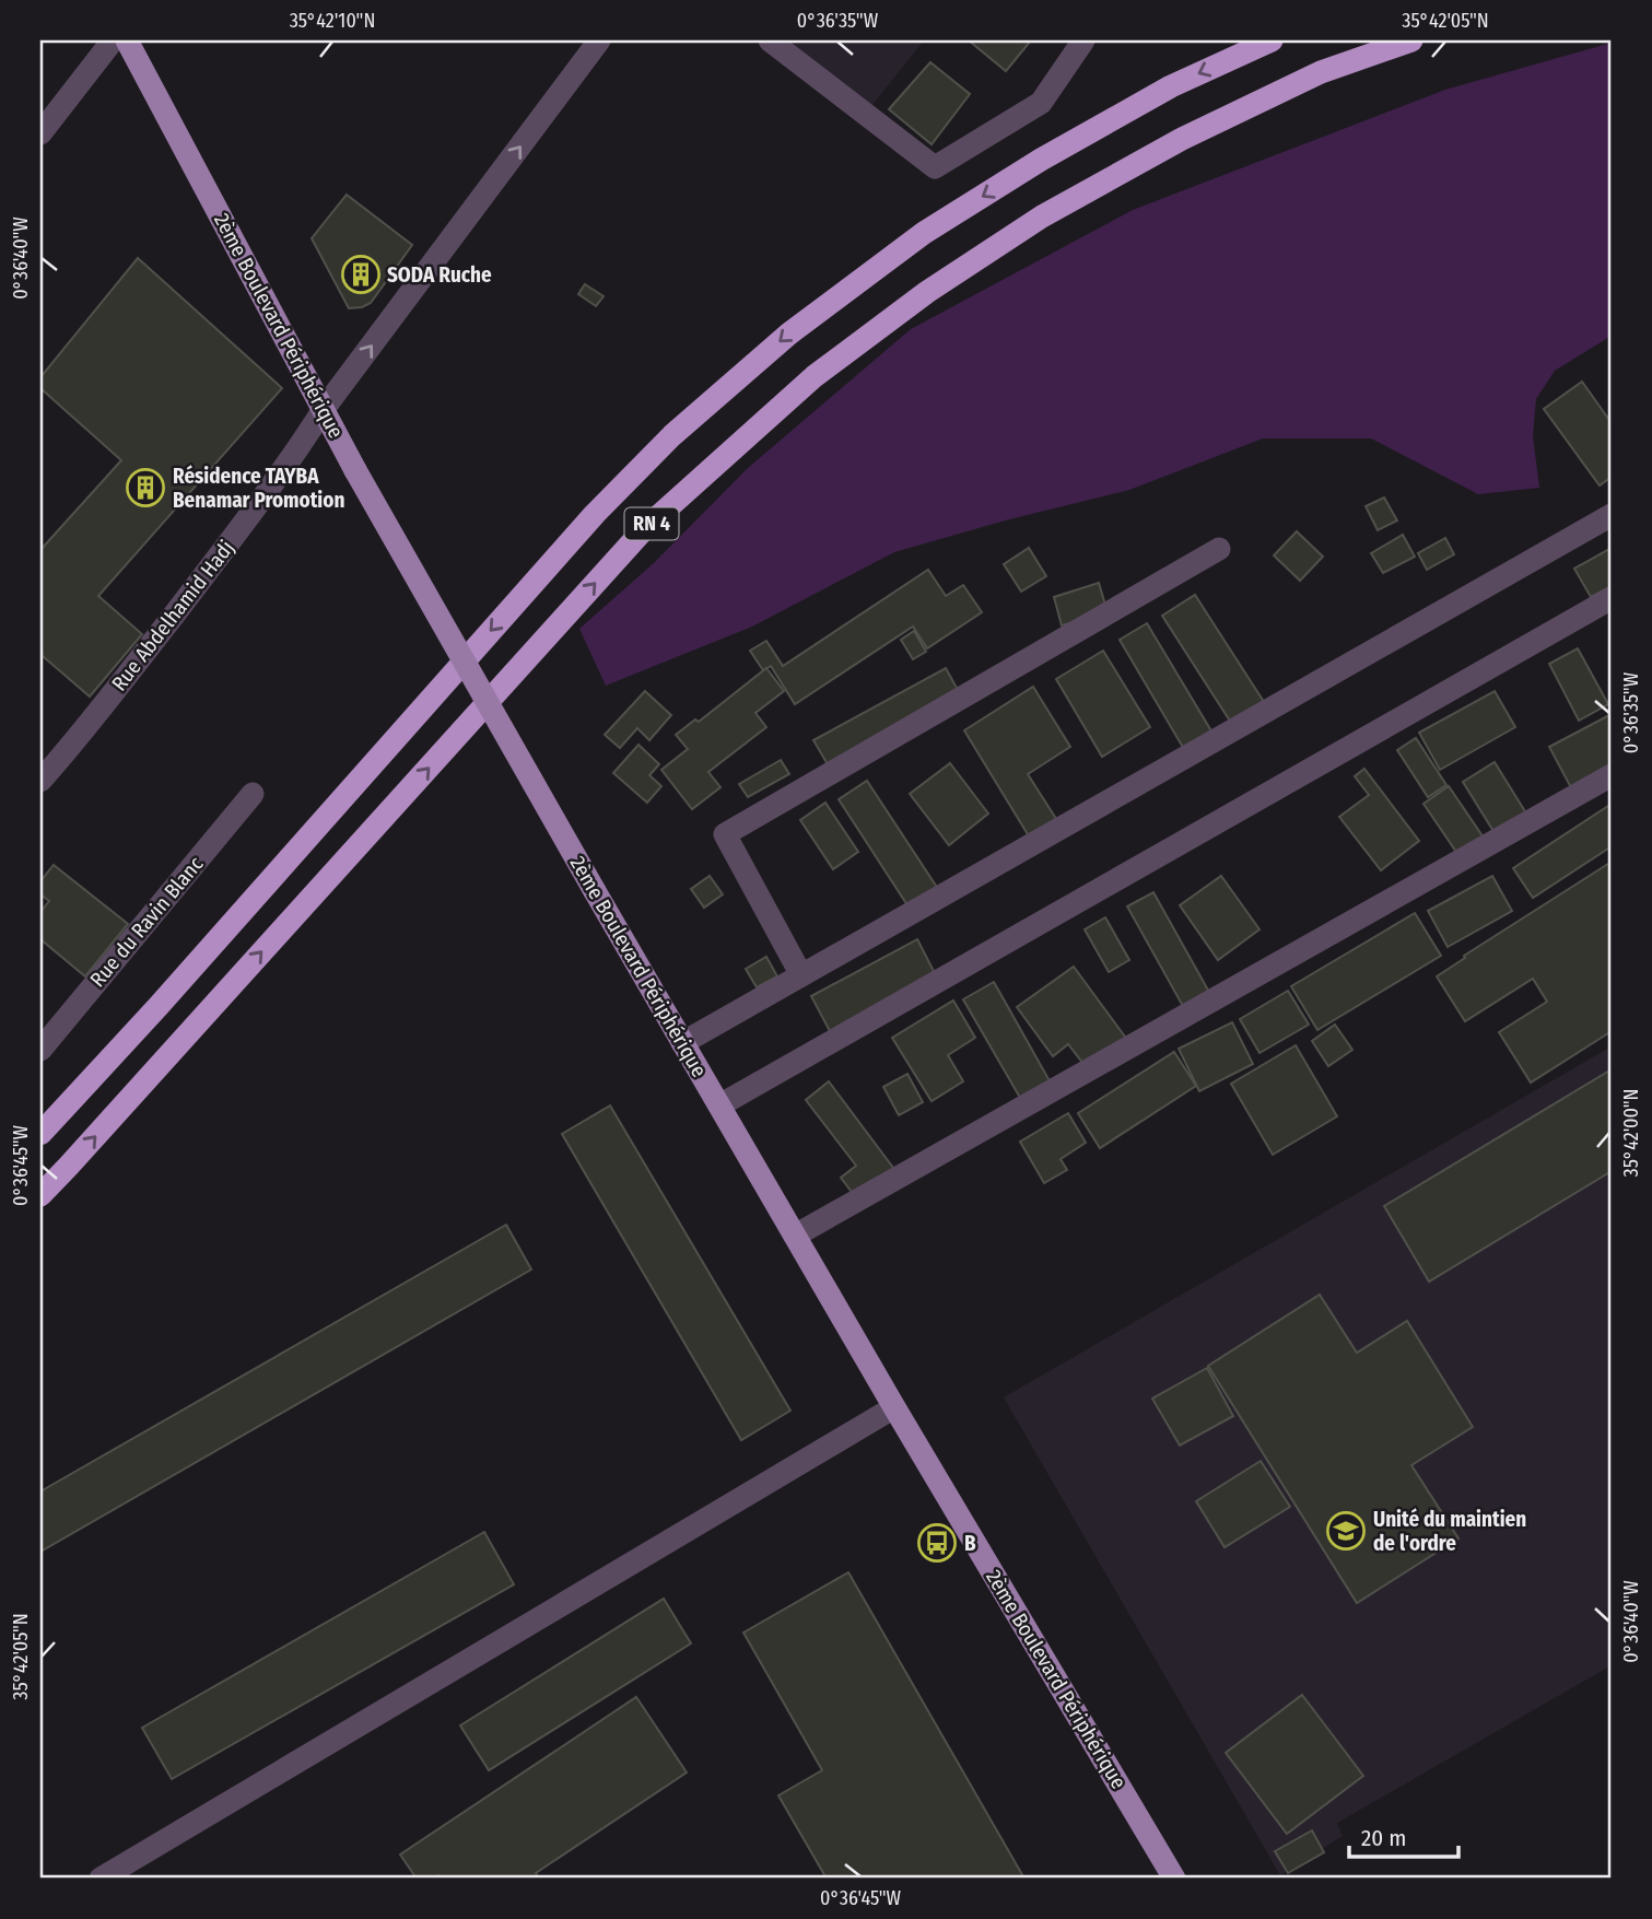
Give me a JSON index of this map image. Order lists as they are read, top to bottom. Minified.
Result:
{"streets":{"highway":["RN 4"],"main road":["2ème Boulevard Périphérique"],"street":["Rue Abdelhamid Hadj","Rue du Ravin Blanc"]},"crossings":[["2ème Boulevard Périphérique","Rue Abdelhamid Hadj"]],"one_way":["Rue Abdelhamid Hadj"],"places":{"building":["SODA Ruche","Résidence TAYBA Benamar Promotion"],"school or university":["Unité du maintien de l'ordre"],"bus stop":["B"]},"scale_bar":"20 m","coordinates":["35°42'10\"N","0°36'35\"W","35°42'05\"N","0°36'40\"W","35°42'00\"N","0°36'45\"W"]}
